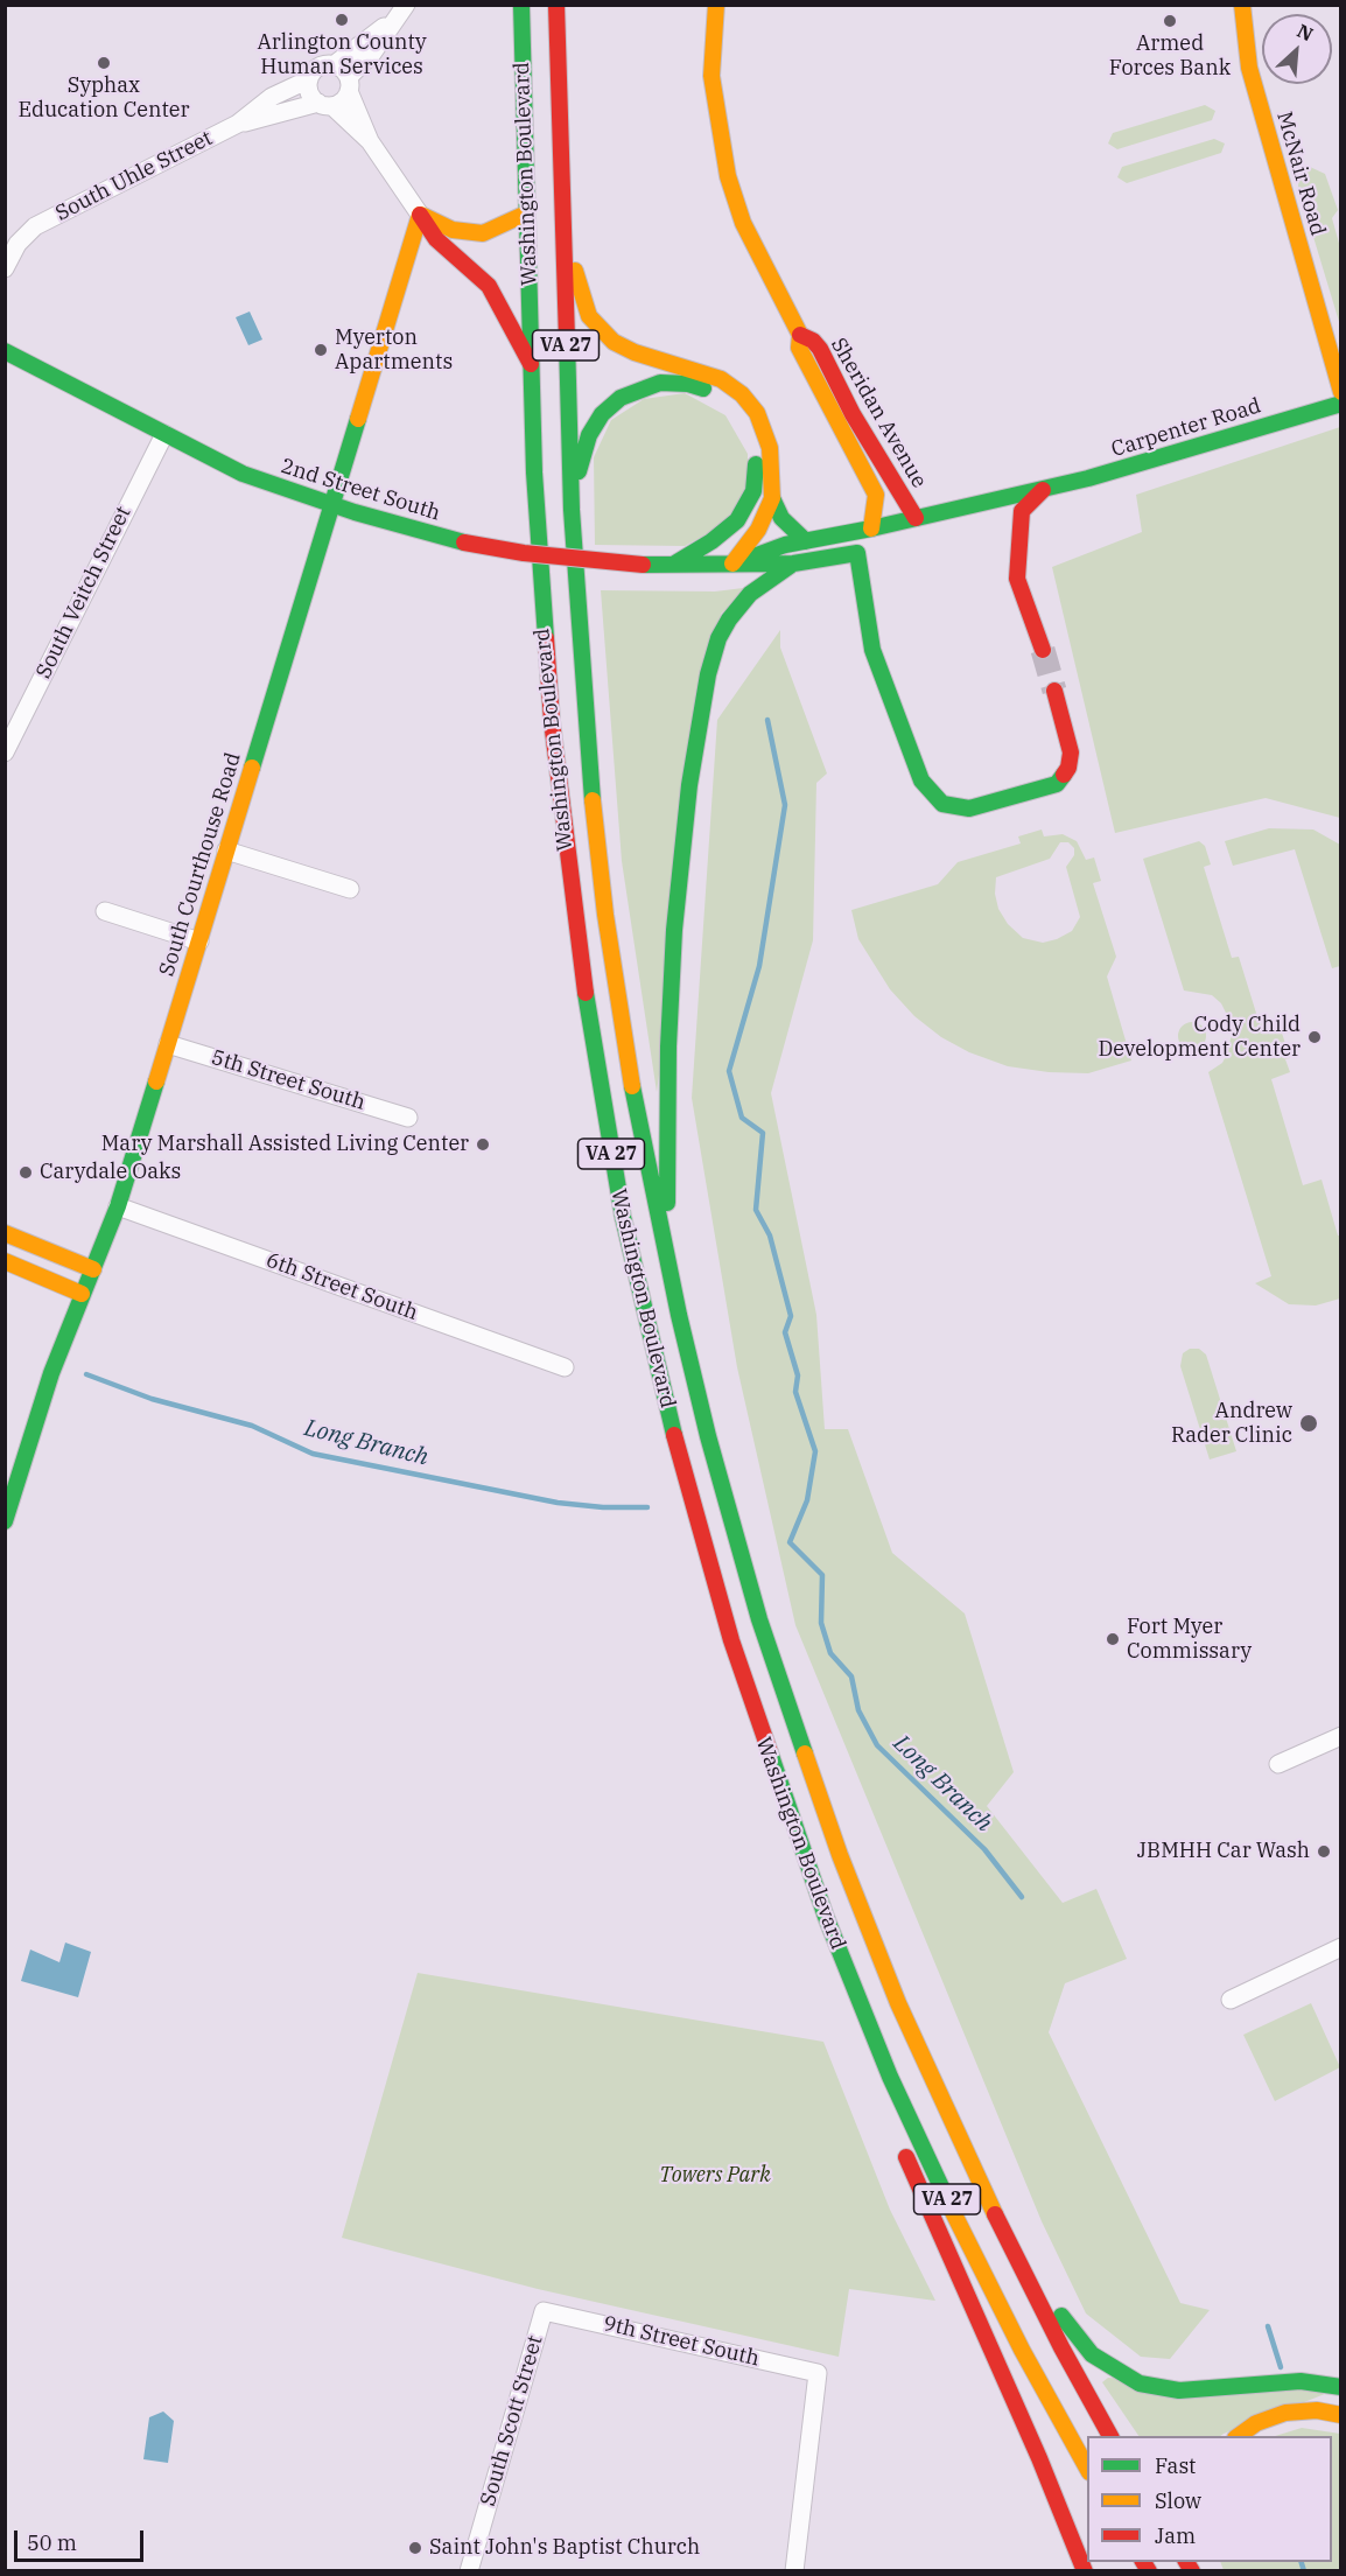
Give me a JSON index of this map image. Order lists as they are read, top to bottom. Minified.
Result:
{"streets":{"main road":["Washington Boulevard","McNair Road","VA 27","Sheridan Avenue","Carpenter Road","2nd Street South","South Courthouse Road"],"street":["South Uhle Street","South Veitch Street","5th Street South","6th Street South","9th Street South","South Scott Street"]},"crossings":[["Sheridan Avenue","Carpenter Road"],["Carpenter Road","2nd Street South"],["2nd Street South","South Veitch Street"],["2nd Street South","South Courthouse Road"],["South Courthouse Road","5th Street South"],["South Courthouse Road","6th Street South"],["9th Street South","South Scott Street"]],"water":["Long Branch"],"parks":["Towers Park"],"places":["Arlington County Human Services","Armed Forces Bank","Syphax Education Center","Myerton Apartments","Cody Child Development Center","Mary Marshall Assisted Living Center","Carydale Oaks","Andrew Rader Clinic","Fort Myer Commissary","JBMHH Car Wash","Saint John's Baptist Church"],"legend":["Fast","Slow","Jam"],"scale_bar":"50 m","north":"top right"}
